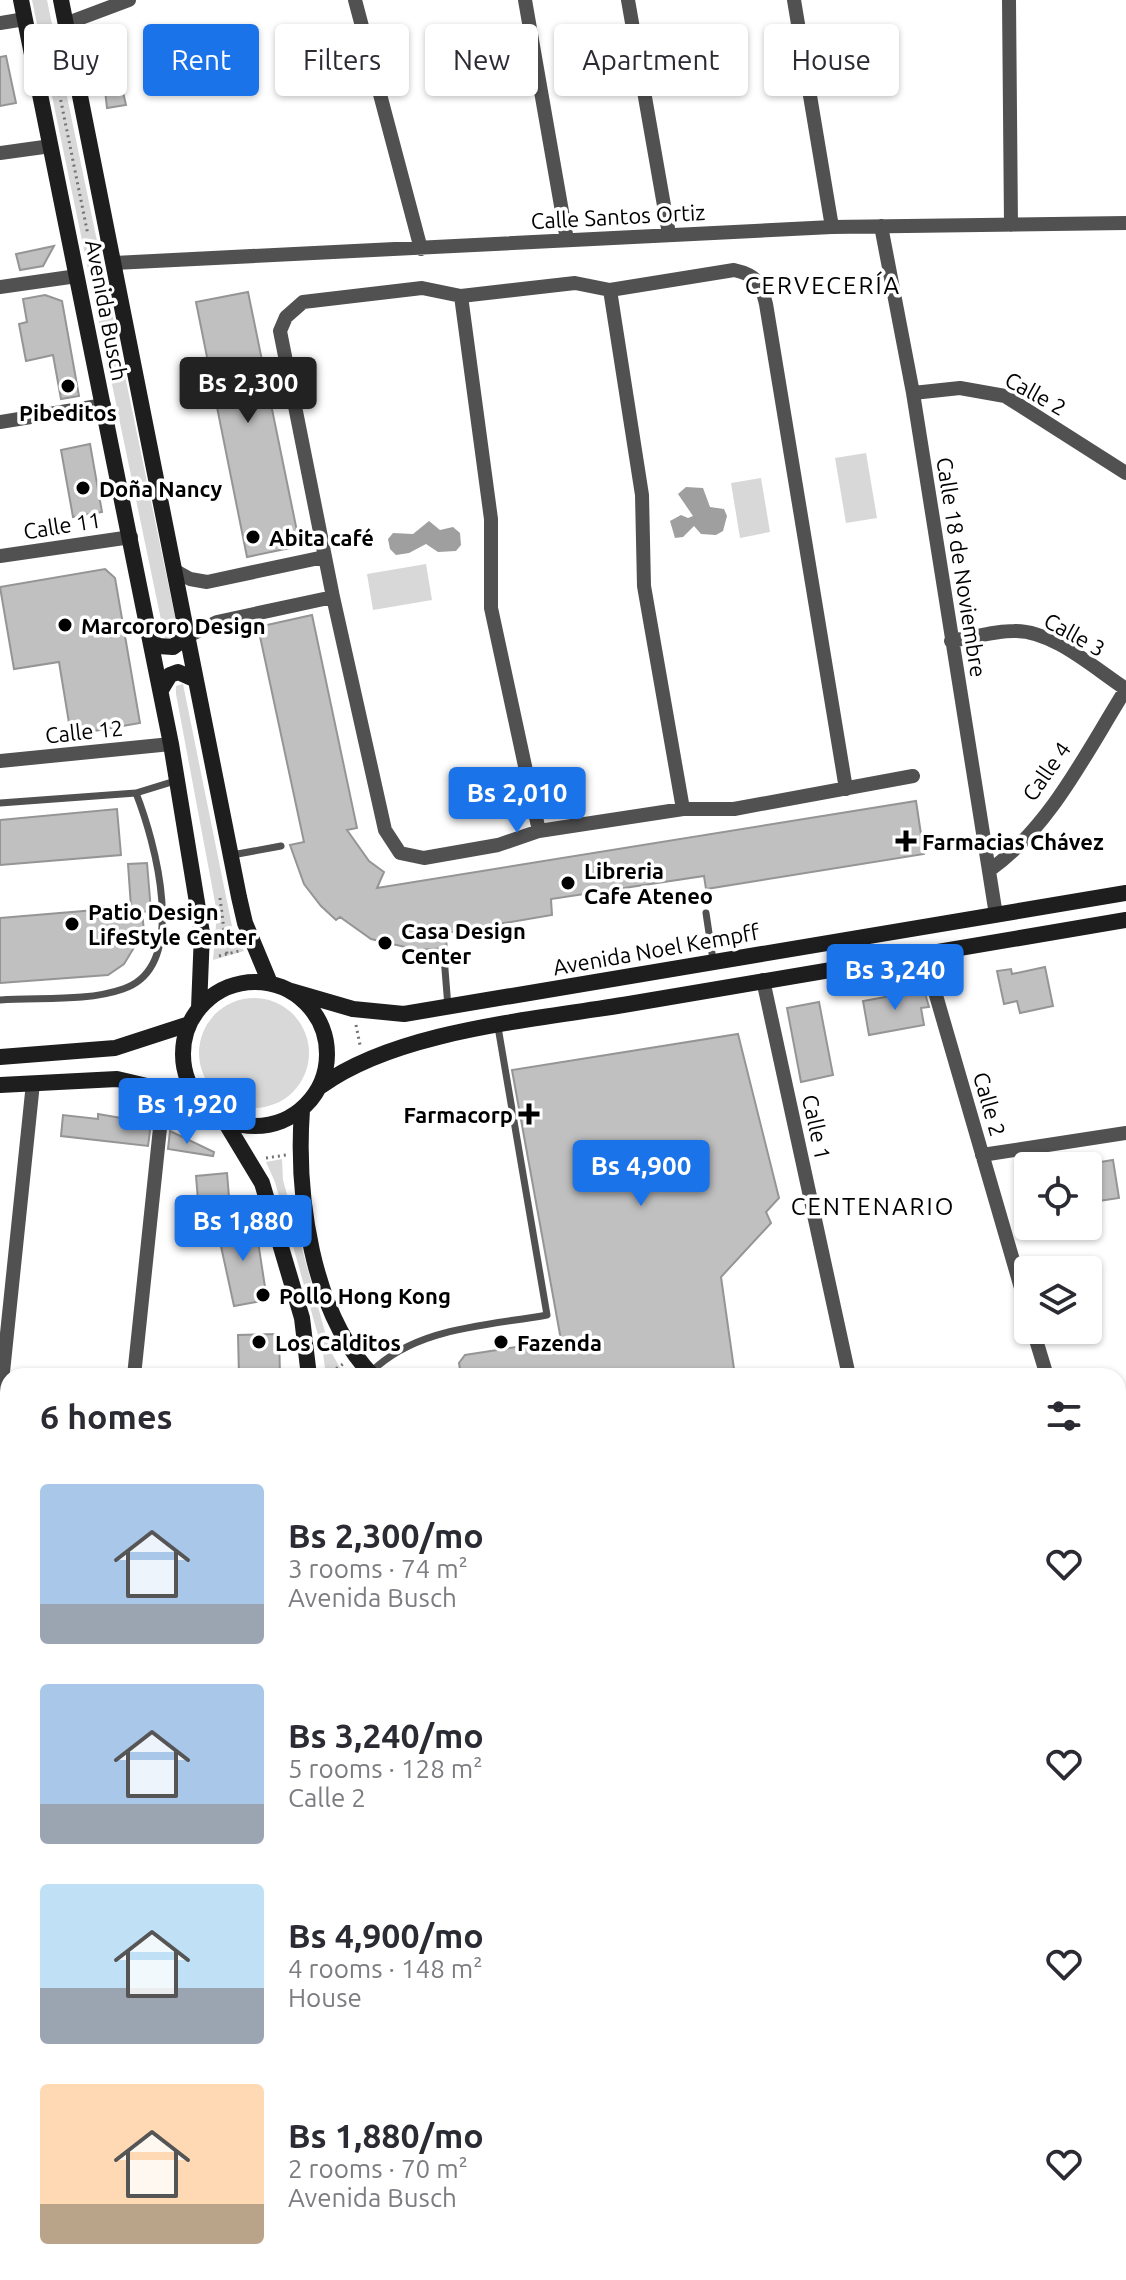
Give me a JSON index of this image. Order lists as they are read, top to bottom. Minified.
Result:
{"streets":{"main road":["Avenida Busch","Avenida Noel Kempff"],"street":["Calle Santos Ortiz","Calle 2","Calle 11","Calle 18 de Noviembre","Calle 3","Calle 12","Calle 4","Calle 1"]},"crossings":[["Calle Santos Ortiz","Avenida Busch"],["Calle Santos Ortiz","Calle 18 de Noviembre"],["Avenida Busch","Calle 11"],["Avenida Busch","Calle 12"],["Avenida Busch","Avenida Noel Kempff"],["Calle 2","Calle 18 de Noviembre"],["Calle 18 de Noviembre","Calle 3"],["Calle 18 de Noviembre","Calle 4"],["Calle 18 de Noviembre","Avenida Noel Kempff"],["Calle 3","Calle 4"]],"districts":["CERVECERÍA","CENTENARIO"],"places":{"other":["Pibeditos","Doña Nancy","Abita café","Marcororo Design","Libreria Cafe Ateneo","Patio Design LifeStyle Center","Casa Design Center","Pollo Hong Kong","Los Calditos","Fazenda"],"health":["Farmacias Chávez","Farmacorp"]},"page":{"chip":["Buy","Rent","Filters","New","Apartment","House"],"price":["Bs 2,300","Bs 2,010","Bs 3,240","Bs 1,920","Bs 4,900","Bs 1,880"],"heading":"6 homes","list":[{"name":"Bs 2,300/mo","note":"3 rooms · 74 m² · Avenida Busch"},{"name":"Bs 3,240/mo","note":"5 rooms · 128 m² · Calle 2"},{"name":"Bs 4,900/mo","note":"4 rooms · 148 m² · House"},{"name":"Bs 1,880/mo","note":"2 rooms · 70 m² · Avenida Busch"}]}}
